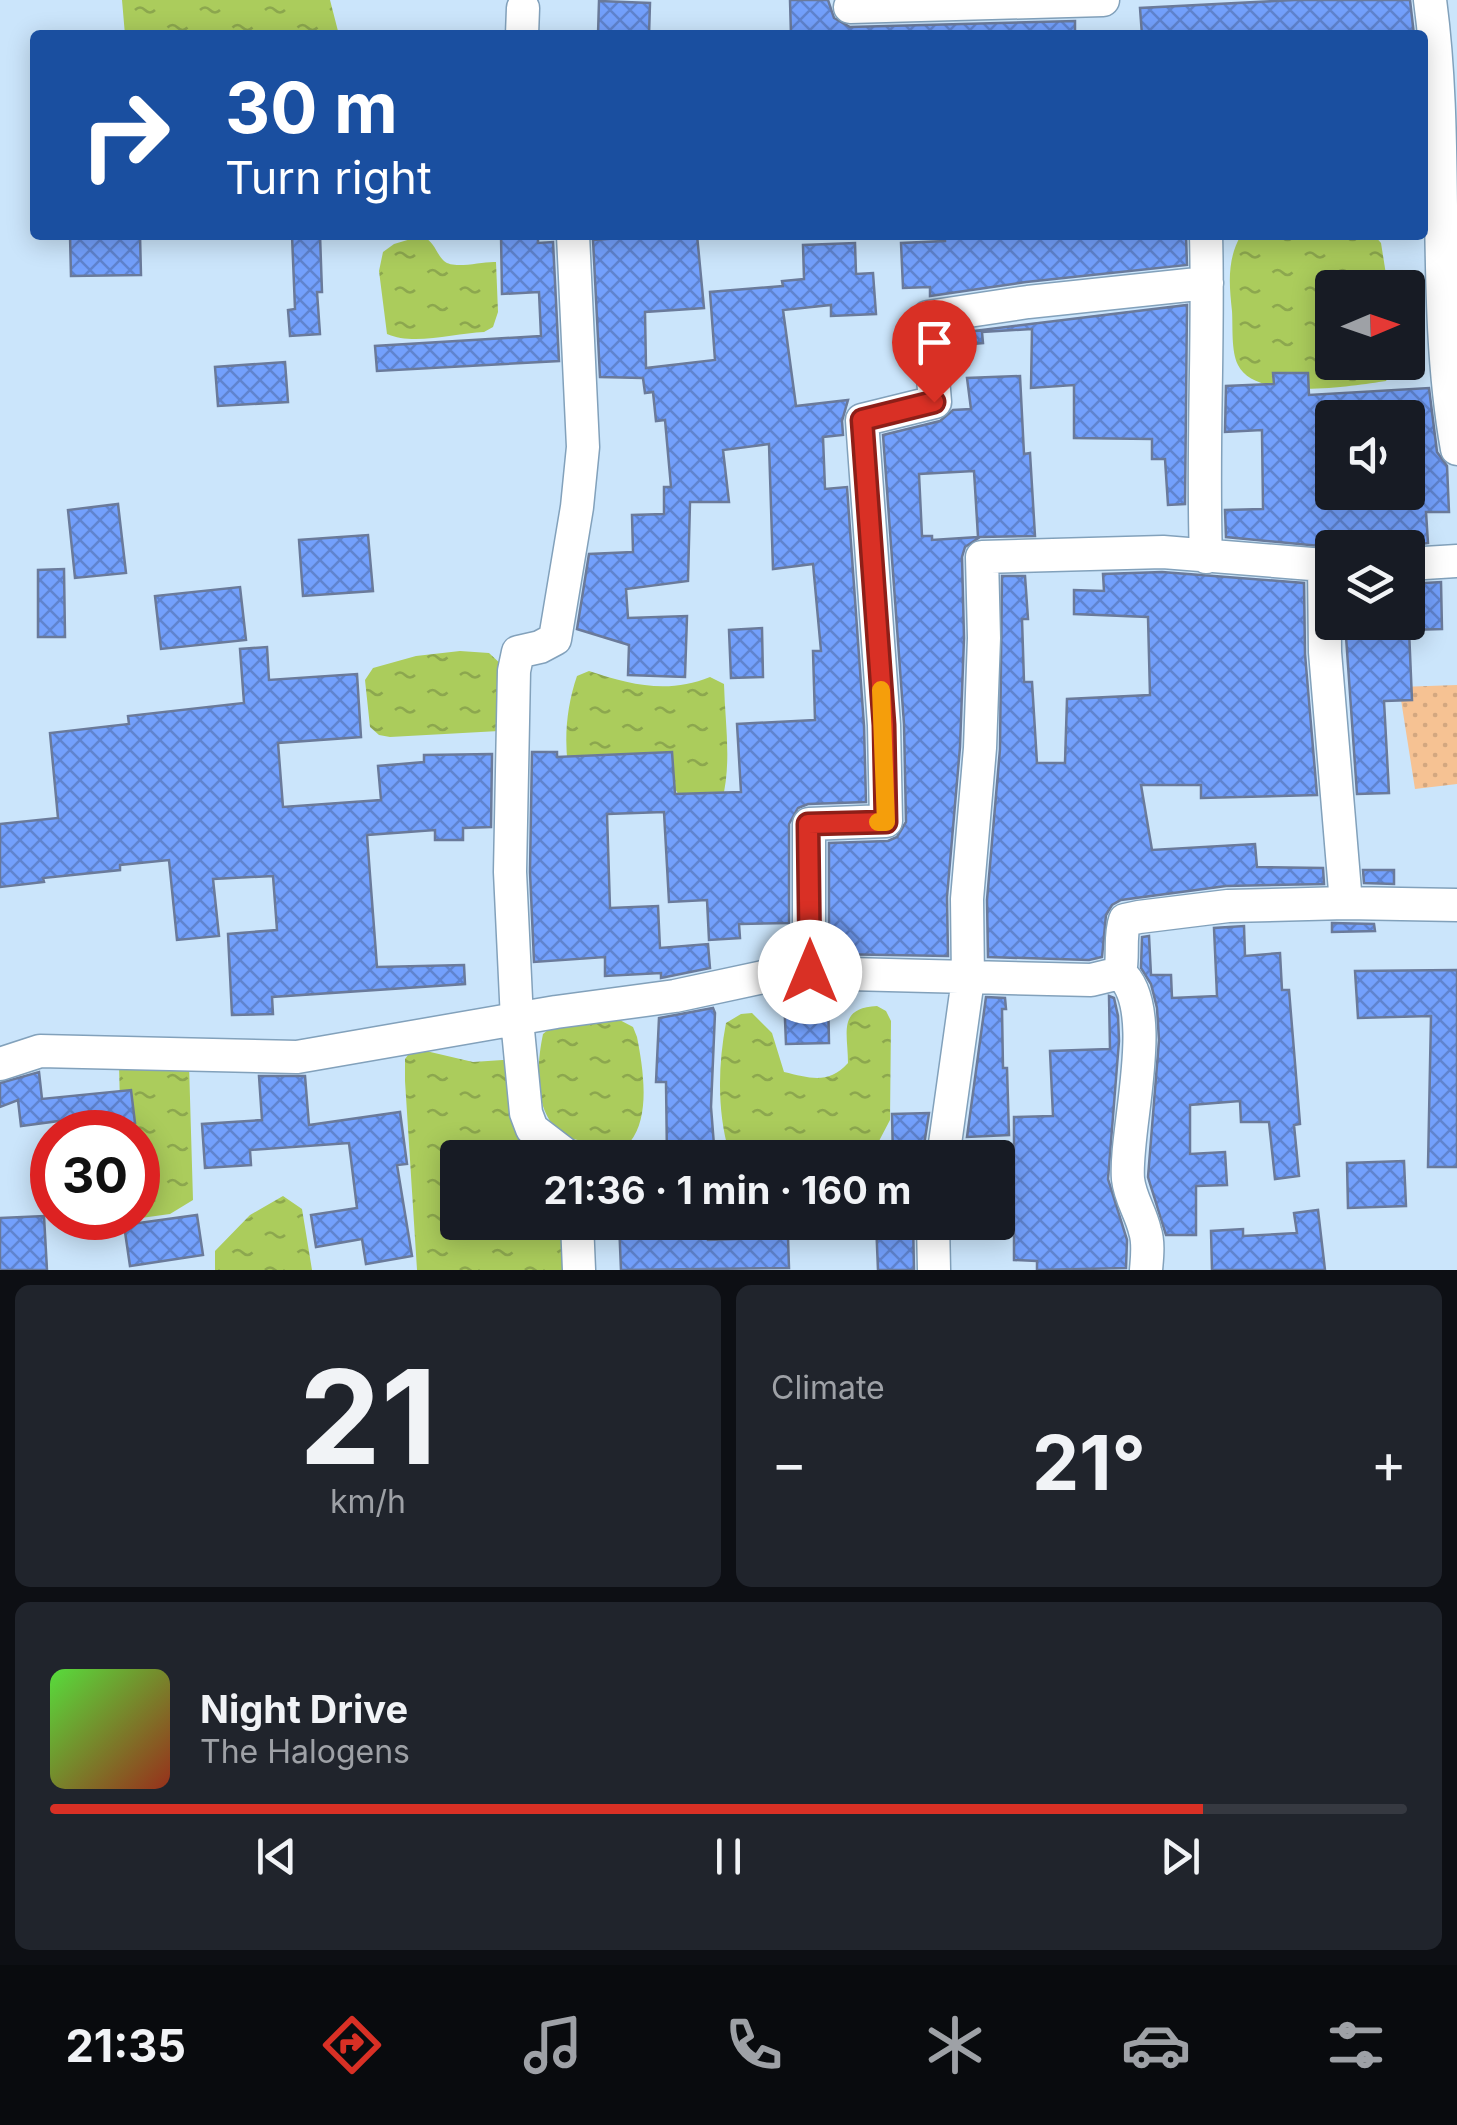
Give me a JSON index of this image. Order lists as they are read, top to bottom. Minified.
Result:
{"north":"right","page":{"turn":["30 m","Turn right"],"limit":"30","trip":"21:36 · 1 min · 160 m","tile":[["21","km/h"],"Climate"],"heat":["−","21°","+"],"song":["Night Drive","The Halogens"],"tabs":"21:35"}}
